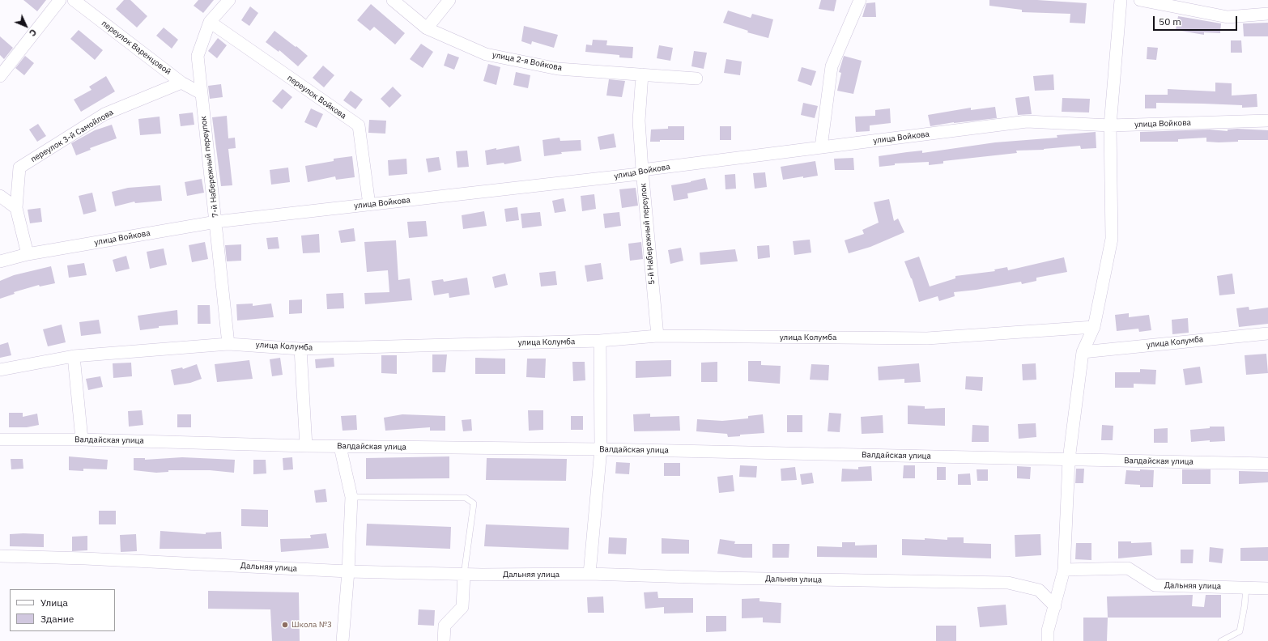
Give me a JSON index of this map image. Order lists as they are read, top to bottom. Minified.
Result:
{"streets":{"street":["переулок Варенцовой","улица 2-я Войкова","переулок Войкова","улица Войкова","переулок 3-й Самойлова","7-й Набережный переулок","5-й Набережный переулок","улица Колумба","Валдайская улица","Дальняя улица"]},"crossings":[["переулок Варенцовой","переулок 3-й Самойлова"],["переулок Варенцовой","7-й Набережный переулок"],["улица 2-я Войкова","5-й Набережный переулок"],["переулок Войкова","улица Войкова"],["переулок Войкова","7-й Набережный переулок"],["улица Войкова","7-й Набережный переулок"],["улица Войкова","5-й Набережный переулок"],["7-й Набережный переулок","улица Колумба"],["5-й Набережный переулок","улица Колумба"]],"places":["Школа №3"],"legend":["Улица","Здание"],"scale_bar":"50 m","north":"bottom right"}
